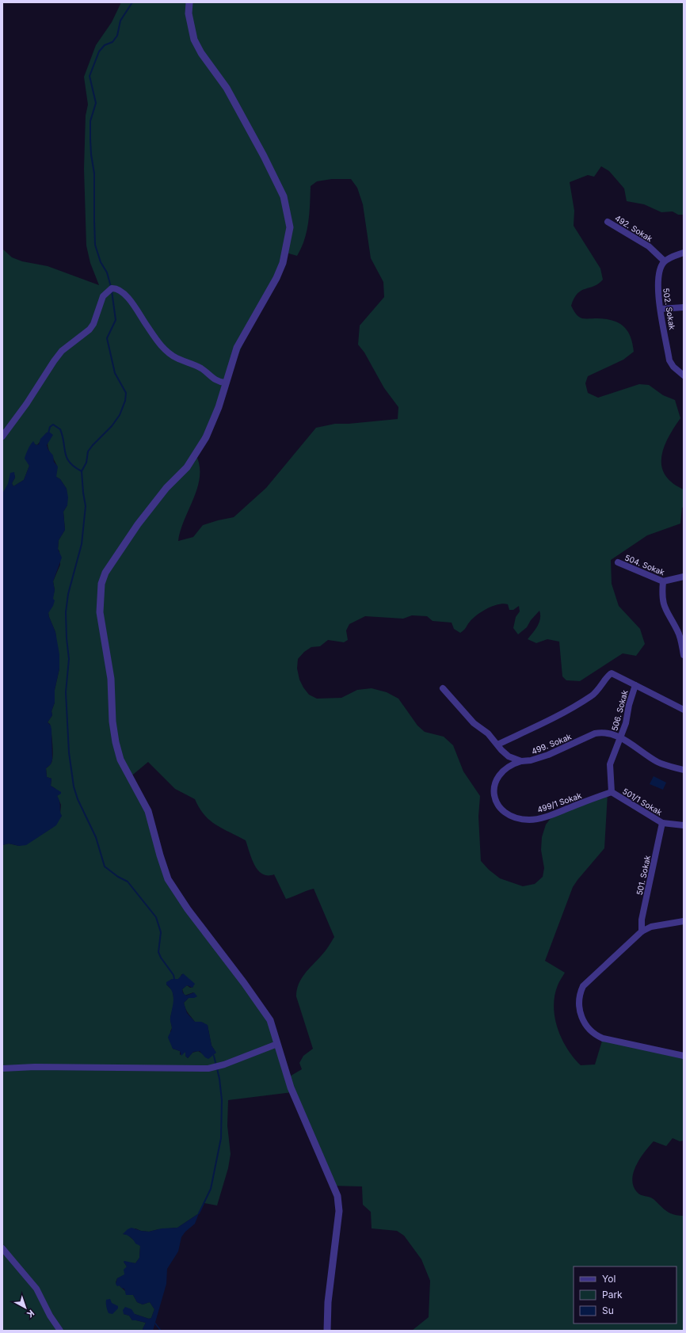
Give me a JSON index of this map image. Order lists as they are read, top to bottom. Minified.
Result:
{"streets":{"street":["492. Sokak","502. Sokak","504. Sokak","506. Sokak","499. Sokak","501/1 Sokak","499/1 Sokak","501. Sokak"]},"crossings":[["492. Sokak","502. Sokak"],["506. Sokak","499. Sokak"],["506. Sokak","501/1 Sokak"],["506. Sokak","499/1 Sokak"],["499. Sokak","499/1 Sokak"],["501/1 Sokak","499/1 Sokak"],["501/1 Sokak","501. Sokak"]],"legend":["Yol","Park","Su"],"north":"bottom right"}
